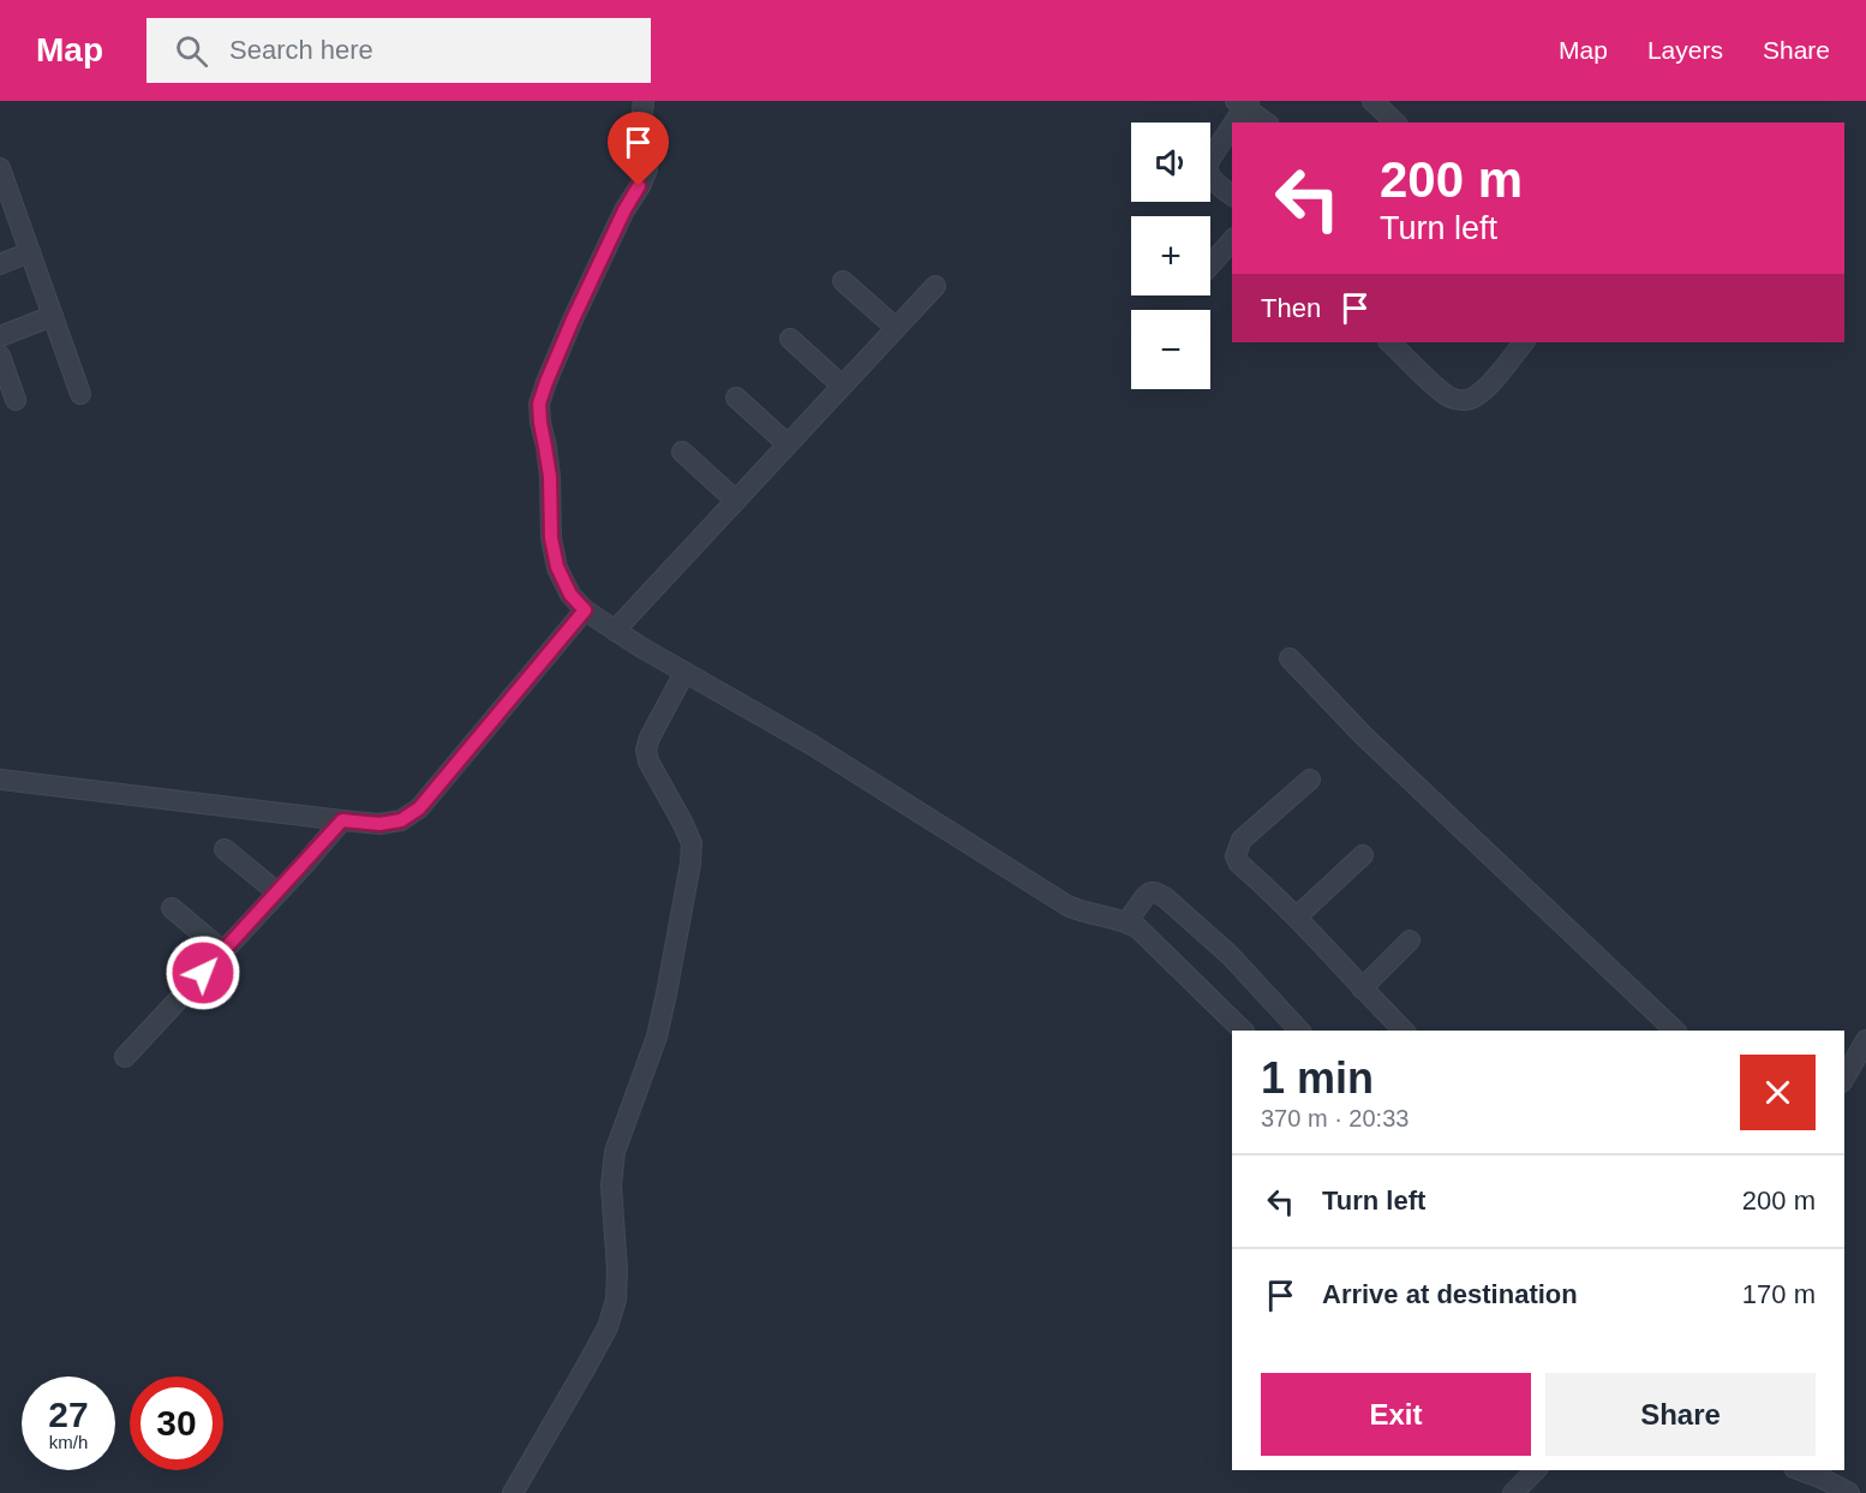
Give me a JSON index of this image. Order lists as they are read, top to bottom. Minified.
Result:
{"page":{"header":"Map","search":"Search here","nav":["Map","Layers","Share"],"map_buttons":["+","−"],"turn":["200 m","Turn left"],"then":"Then","heading":["1 min","370 m · 20:33"],"list":[{"name":"Turn left","value":"200 m"},{"name":"Arrive at destination","value":"170 m"}],"buttons":["Exit","Share"],"speed":"27 km/h","limit":"30"}}
